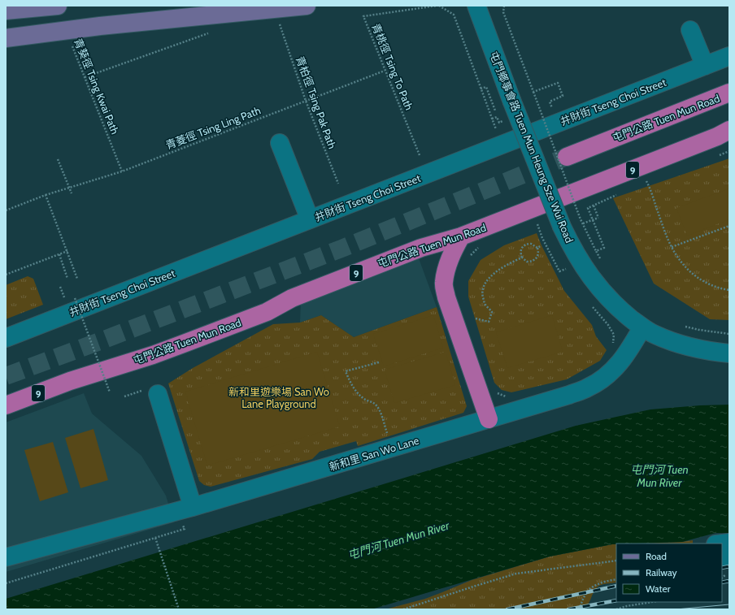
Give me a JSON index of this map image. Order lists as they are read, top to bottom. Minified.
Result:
{"streets":{"highway":["屯門公路 Tuen Mun Road","9"],"street":["井財街 Tseng Choi Street","屯門鄉事會路 Tuen Mun Heung Sze Wui Road","新和里 San Wo Lane"],"path":["青桃徑 Tsing To Path","青葵徑 Tsing Kwai Path","青柏徑 Tsing Pak Path","青菱徑 Tsing Ling Path"]},"crossings":[["青桃徑 Tsing To Path","青菱徑 Tsing Ling Path"],["青葵徑 Tsing Kwai Path","青菱徑 Tsing Ling Path"],["青柏徑 Tsing Pak Path","青菱徑 Tsing Ling Path"],["屯門鄉事會路 Tuen Mun Heung Sze Wui Road","新和里 San Wo Lane"]],"water":["屯門河 Tuen Mun River"],"parks":["新和里遊樂場 San Wo Lane Playground"],"legend":["Road","Railway","Water"]}
